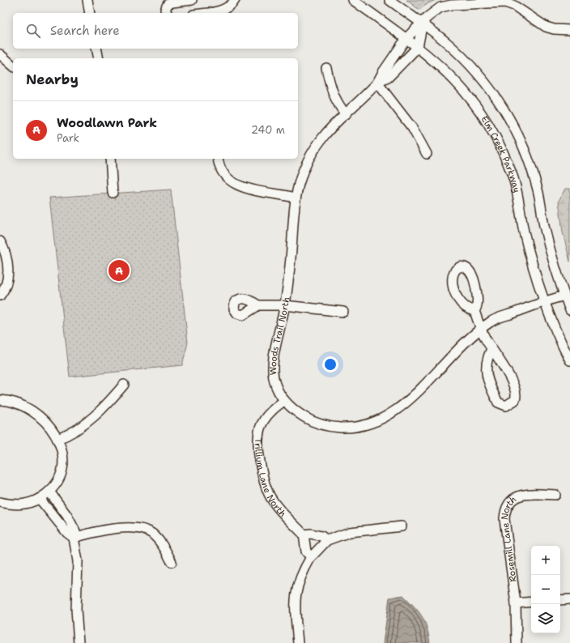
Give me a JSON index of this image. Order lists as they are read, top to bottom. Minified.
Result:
{"streets":{"street":["Elm Creek Parkway","Woods Trail North","Trillium Lane North","Rosemill Lane North"]},"crossings":[["Elm Creek Parkway","Woods Trail North"],["Woods Trail North","Trillium Lane North"]],"page":{"search":"Search here","heading":"Nearby","list":[{"mark":"A","name":"Woodlawn Park","note":"Park","value":"240 m"}],"pins":"A","map_buttons":["+","−"]}}
